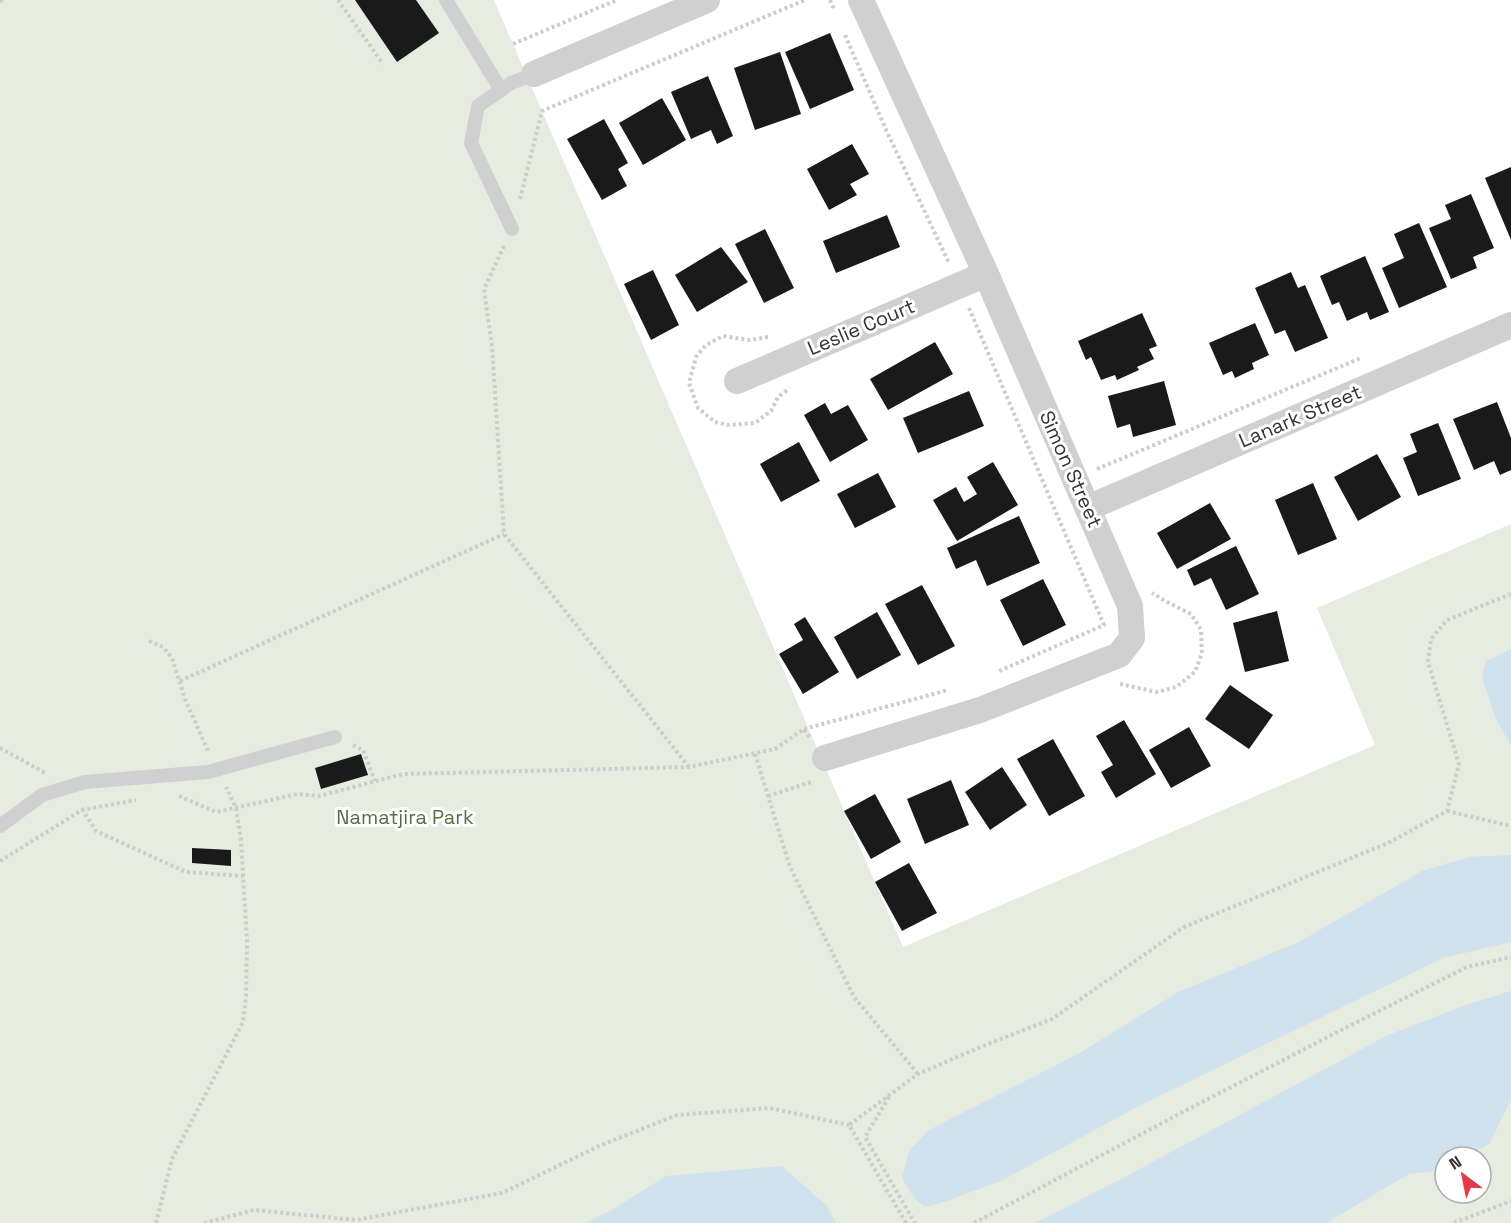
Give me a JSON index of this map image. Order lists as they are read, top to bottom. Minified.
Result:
{"streets":{"street":["Leslie Court","Lanark Street","Simon Street"]},"crossings":[["Leslie Court","Simon Street"],["Lanark Street","Simon Street"]],"parks":["Namatjira Park"],"north":"top left"}
